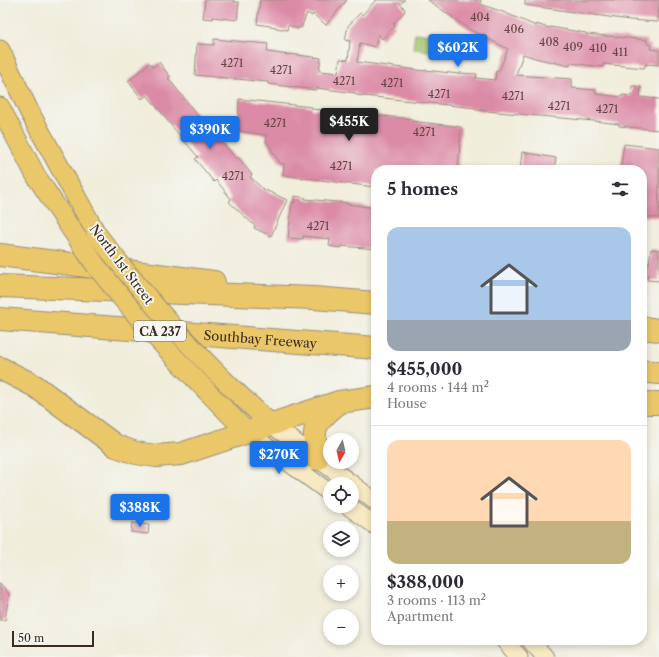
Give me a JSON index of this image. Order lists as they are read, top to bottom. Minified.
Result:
{"streets":{"highway":["CA 237","Southbay Freeway"],"main road":["North 1st Street"]},"house_numbers":["404","406","408","409","410","411","4271","4271","4271","4271","4271","4271","4271","4271","4271","4271","4271","4271","4271"],"scale_bar":"50 m","north":"bottom","page":{"price":["$602K","$455K","$390K","$270K","$388K"],"heading":"5 homes","list":[{"name":"$455,000","note":"4 rooms · 144 m² · House"},{"name":"$388,000","note":"3 rooms · 113 m² · Apartment"}],"map_buttons":["+","−"],"scale":"50 m"}}
